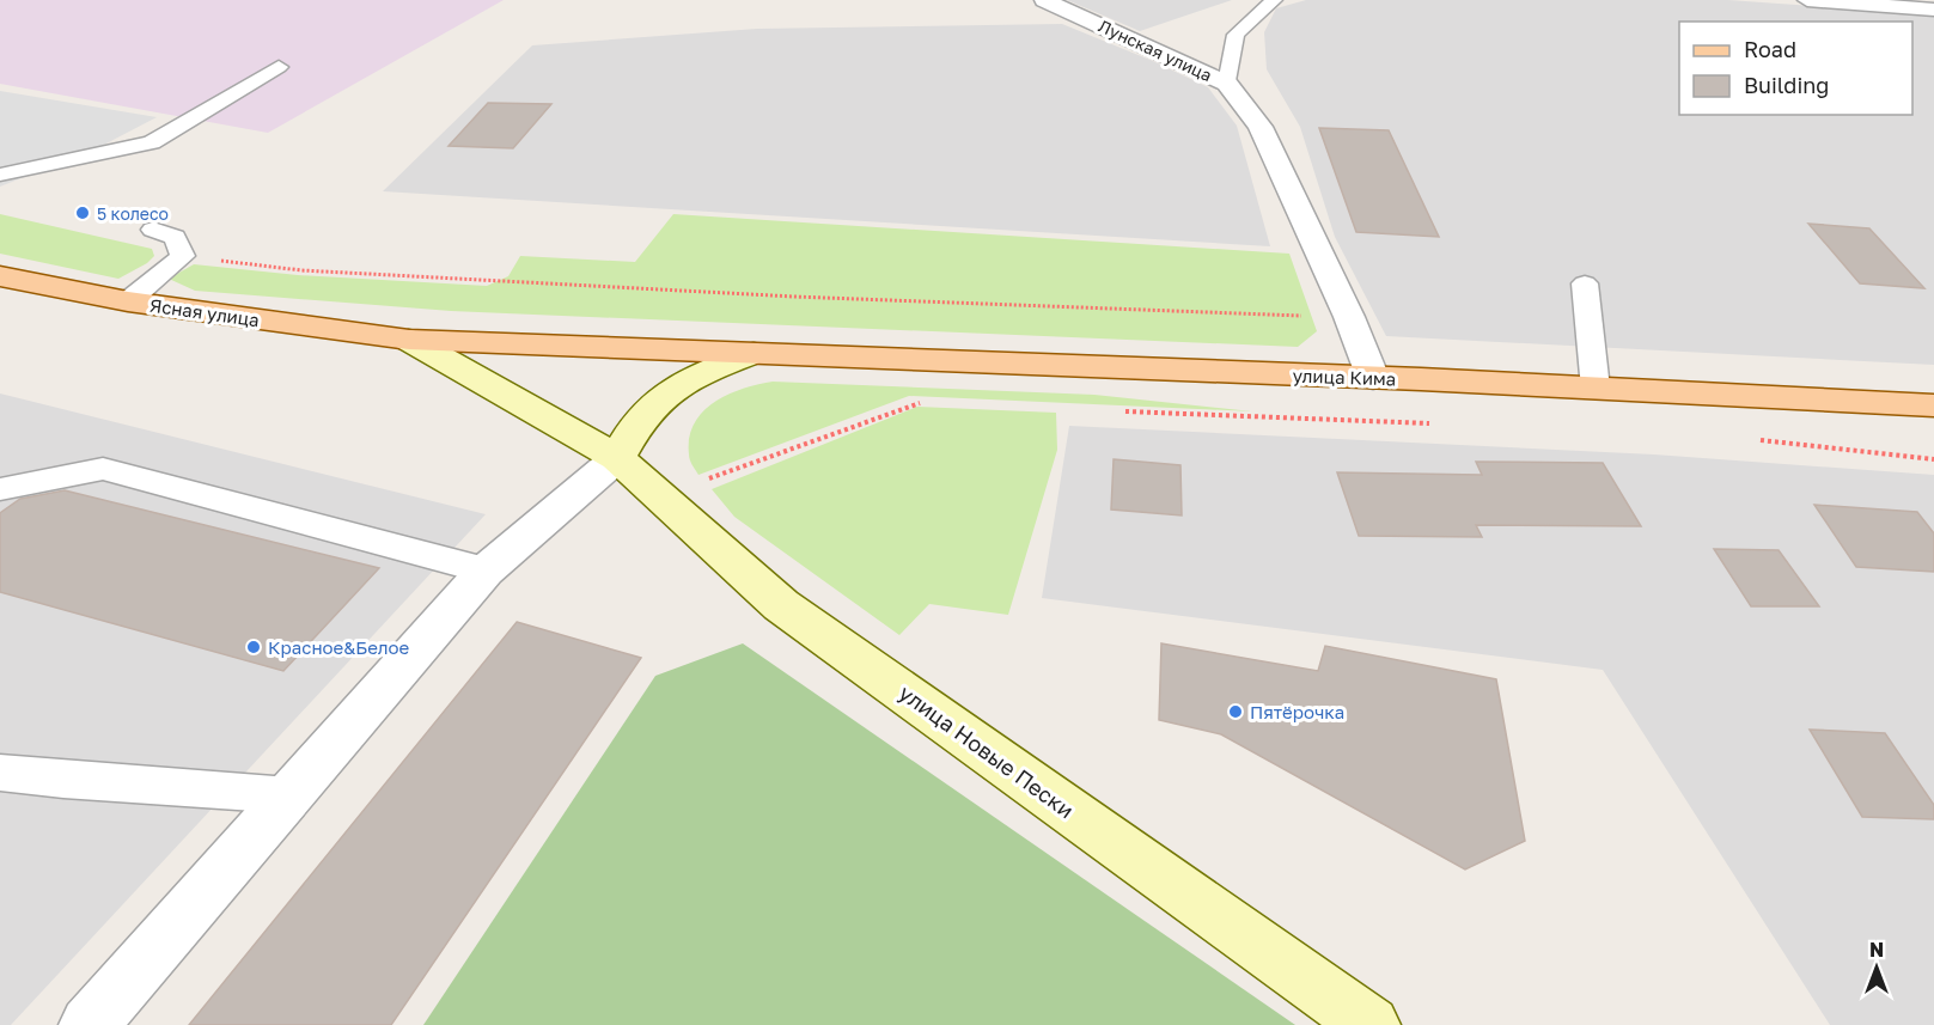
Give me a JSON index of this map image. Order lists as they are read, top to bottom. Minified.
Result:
{"streets":{"main road":["Ясная улица","улица Кима","улица Новые Пески"],"street":["Лунская улица"]},"crossings":[["Ясная улица","улица Кима"],["Ясная улица","улица Новые Пески"]],"places":["5 колесо","Красное&Белое","Пятёрочка"],"legend":["Road","Building"],"north":"top"}
